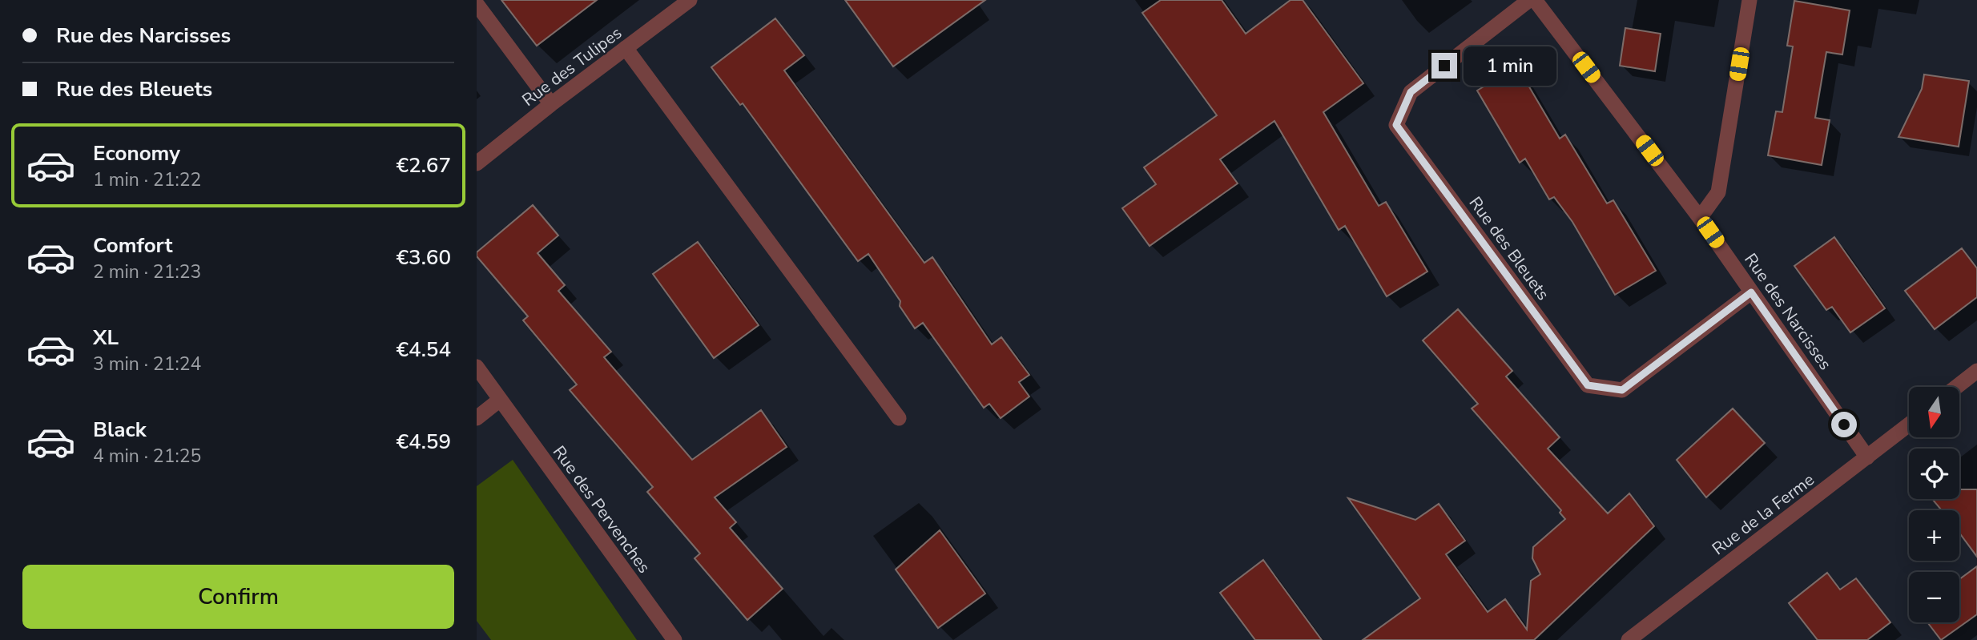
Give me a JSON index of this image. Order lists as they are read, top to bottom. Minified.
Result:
{"streets":{"street":["Rue des Tulipes","Rue des Bleuets","Rue des Narcisses","Rue des Pervenches","Rue de la Ferme"]},"crossings":[["Rue des Bleuets","Rue des Narcisses"],["Rue des Narcisses","Rue de la Ferme"]],"north":"bottom","page":{"banner":["Rue des Narcisses","Rue des Bleuets"],"bubble":"1 min","list":[{"name":"Economy","note":"1 min · 21:22","value":"€2.67"},{"name":"Comfort","note":"2 min · 21:23","value":"€3.60"},{"name":"XL","note":"3 min · 21:24","value":"€4.54"},{"name":"Black","note":"4 min · 21:25","value":"€4.59"}],"map_buttons":["+","−"],"buttons":"Confirm"}}
